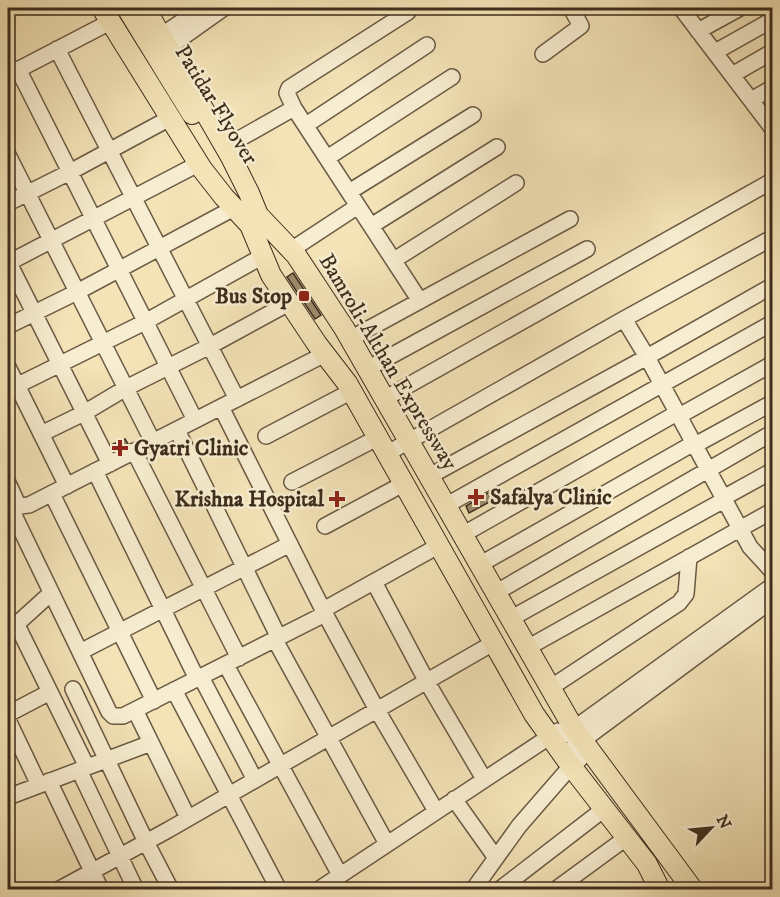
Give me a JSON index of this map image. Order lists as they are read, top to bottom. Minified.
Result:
{"streets":{"main road":["Patidar Flyover","Bamroli-Althan Expressway"]},"crossings":[["Patidar Flyover","Bamroli-Althan Expressway"]],"places":{"transit":["Bus Stop"],"health":["Gyatri Clinic","Safalya Clinic","Krishna Hospital"]},"north":"top right"}
